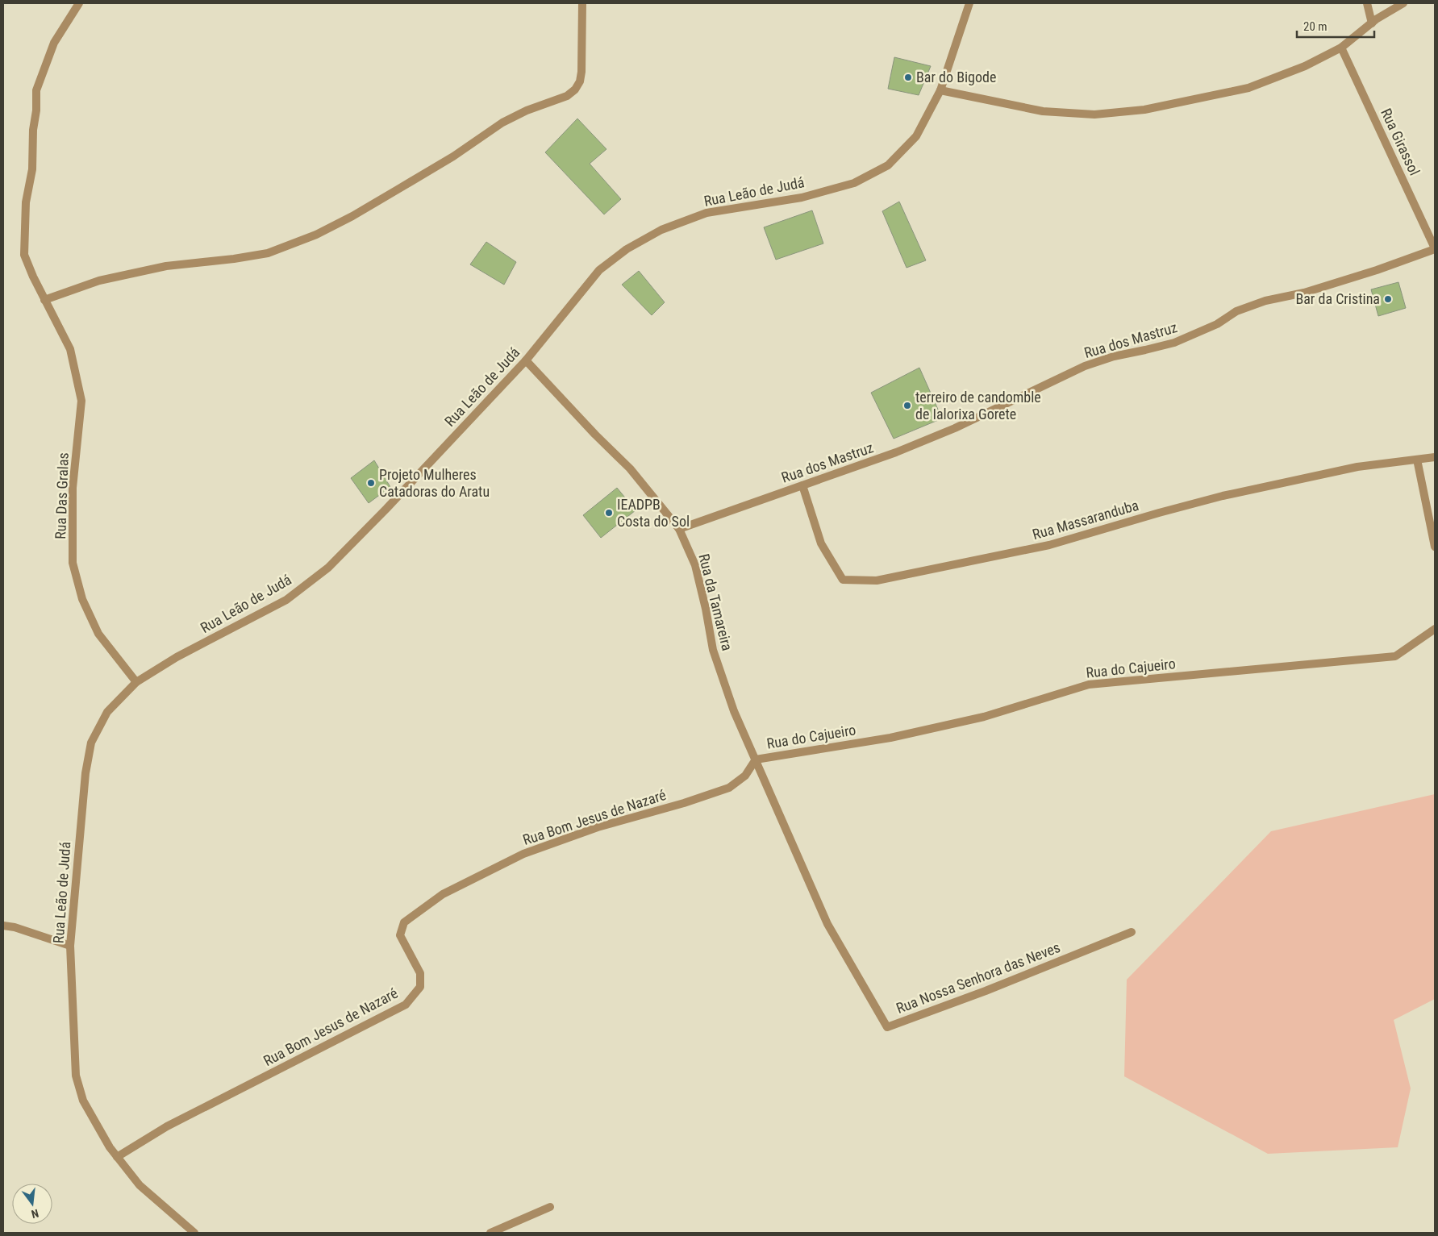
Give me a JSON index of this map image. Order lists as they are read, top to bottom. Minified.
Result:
{"streets":{"street":["Rua Girassol","Rua Leão de Judá","Rua dos Mastruz","Rua Das Gralas","Rua Massaranduba","Rua da Tamareira","Rua do Cajueiro","Rua Bom Jesus de Nazaré","Rua Nossa Senhora das Neves"]},"crossings":[["Rua Girassol","Rua dos Mastruz"],["Rua Leão de Judá","Rua Das Gralas"],["Rua Leão de Judá","Rua da Tamareira"],["Rua Leão de Judá","Rua Bom Jesus de Nazaré"],["Rua dos Mastruz","Rua Massaranduba"],["Rua dos Mastruz","Rua da Tamareira"],["Rua da Tamareira","Rua do Cajueiro"],["Rua da Tamareira","Rua Bom Jesus de Nazaré"],["Rua da Tamareira","Rua Nossa Senhora das Neves"],["Rua do Cajueiro","Rua Bom Jesus de Nazaré"],["Rua do Cajueiro","Rua Nossa Senhora das Neves"],["Rua Bom Jesus de Nazaré","Rua Nossa Senhora das Neves"]],"places":["Bar do Bigode","Bar da Cristina","terreiro de candomble de Ialorixa Gorete","Projeto Mulheres Catadoras do Aratu","IEADPB Costa do Sol"],"scale_bar":"20 m","north":"bottom"}
